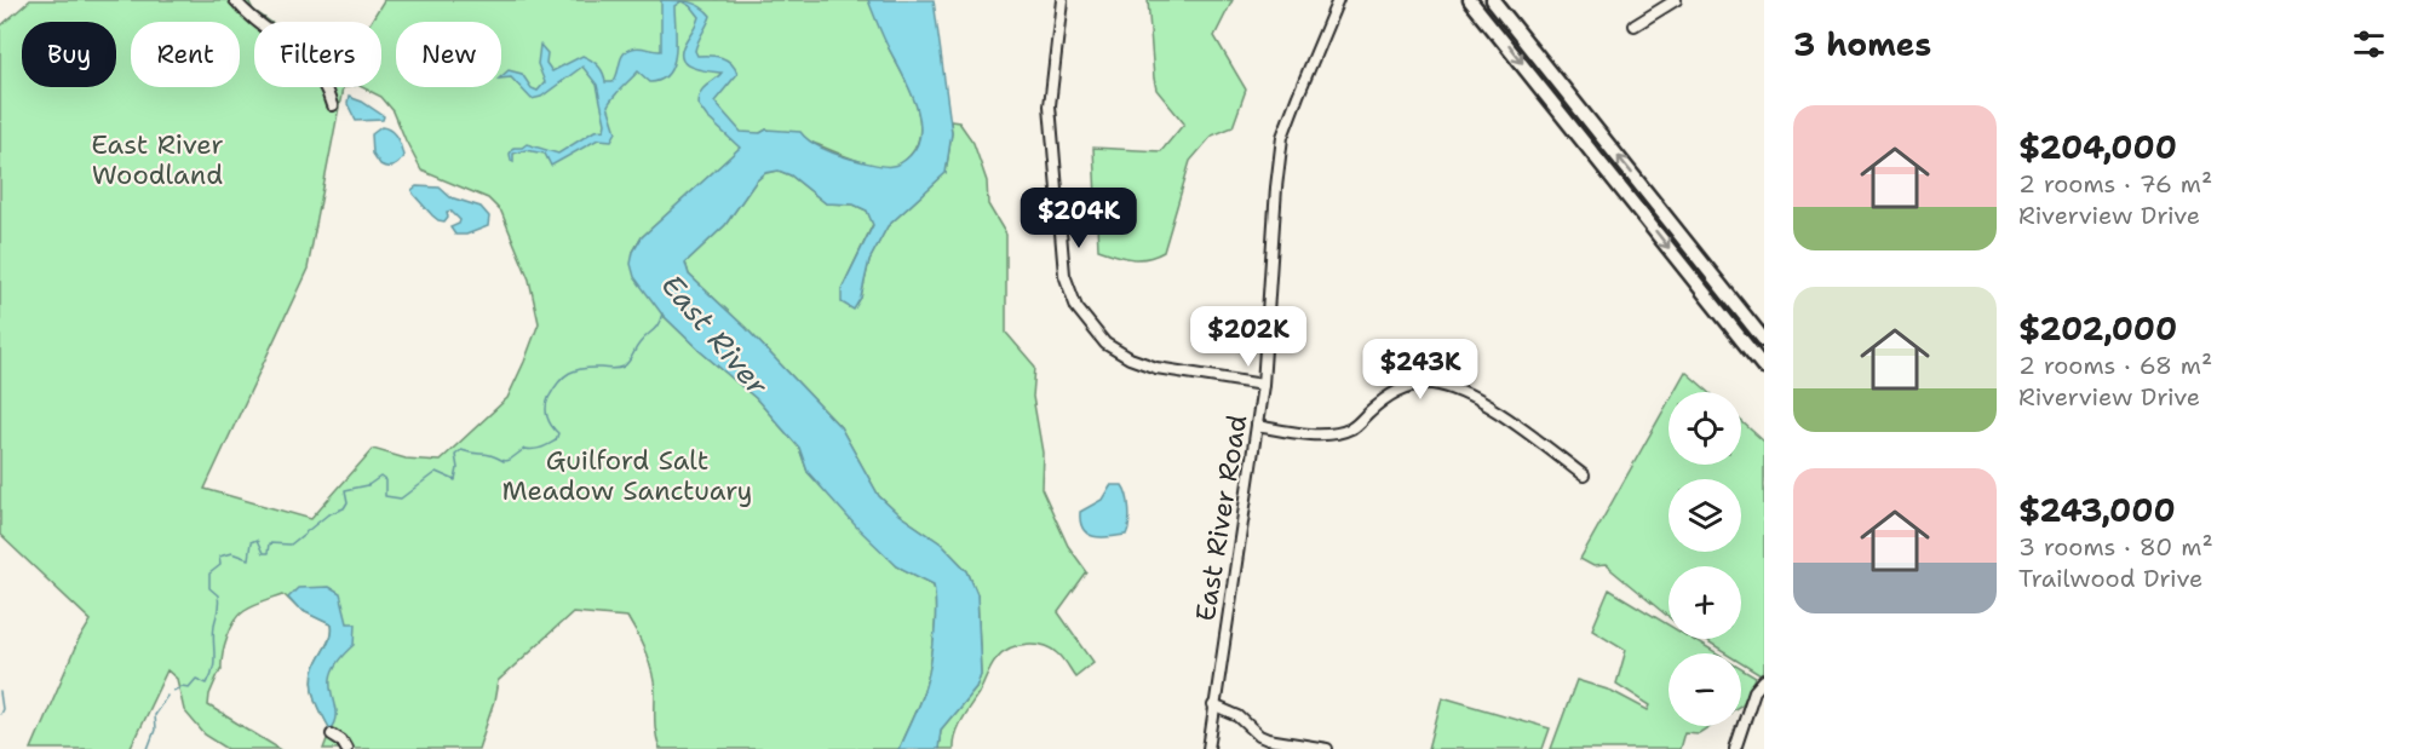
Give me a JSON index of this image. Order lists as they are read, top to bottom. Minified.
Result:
{"streets":{"street":["East River Road"]},"water":["East River"],"parks":["East River Woodland","Guilford Salt Meadow Sanctuary"],"page":{"heading":"3 homes","chip":["Buy","Rent","Filters","New"],"list":[{"name":"$204,000","note":"2 rooms · 76 m² · Riverview Drive"},{"name":"$202,000","note":"2 rooms · 68 m² · Riverview Drive"},{"name":"$243,000","note":"3 rooms · 80 m² · Trailwood Drive"}],"price":["$204K","$202K","$243K"],"map_buttons":["+","−"]}}
